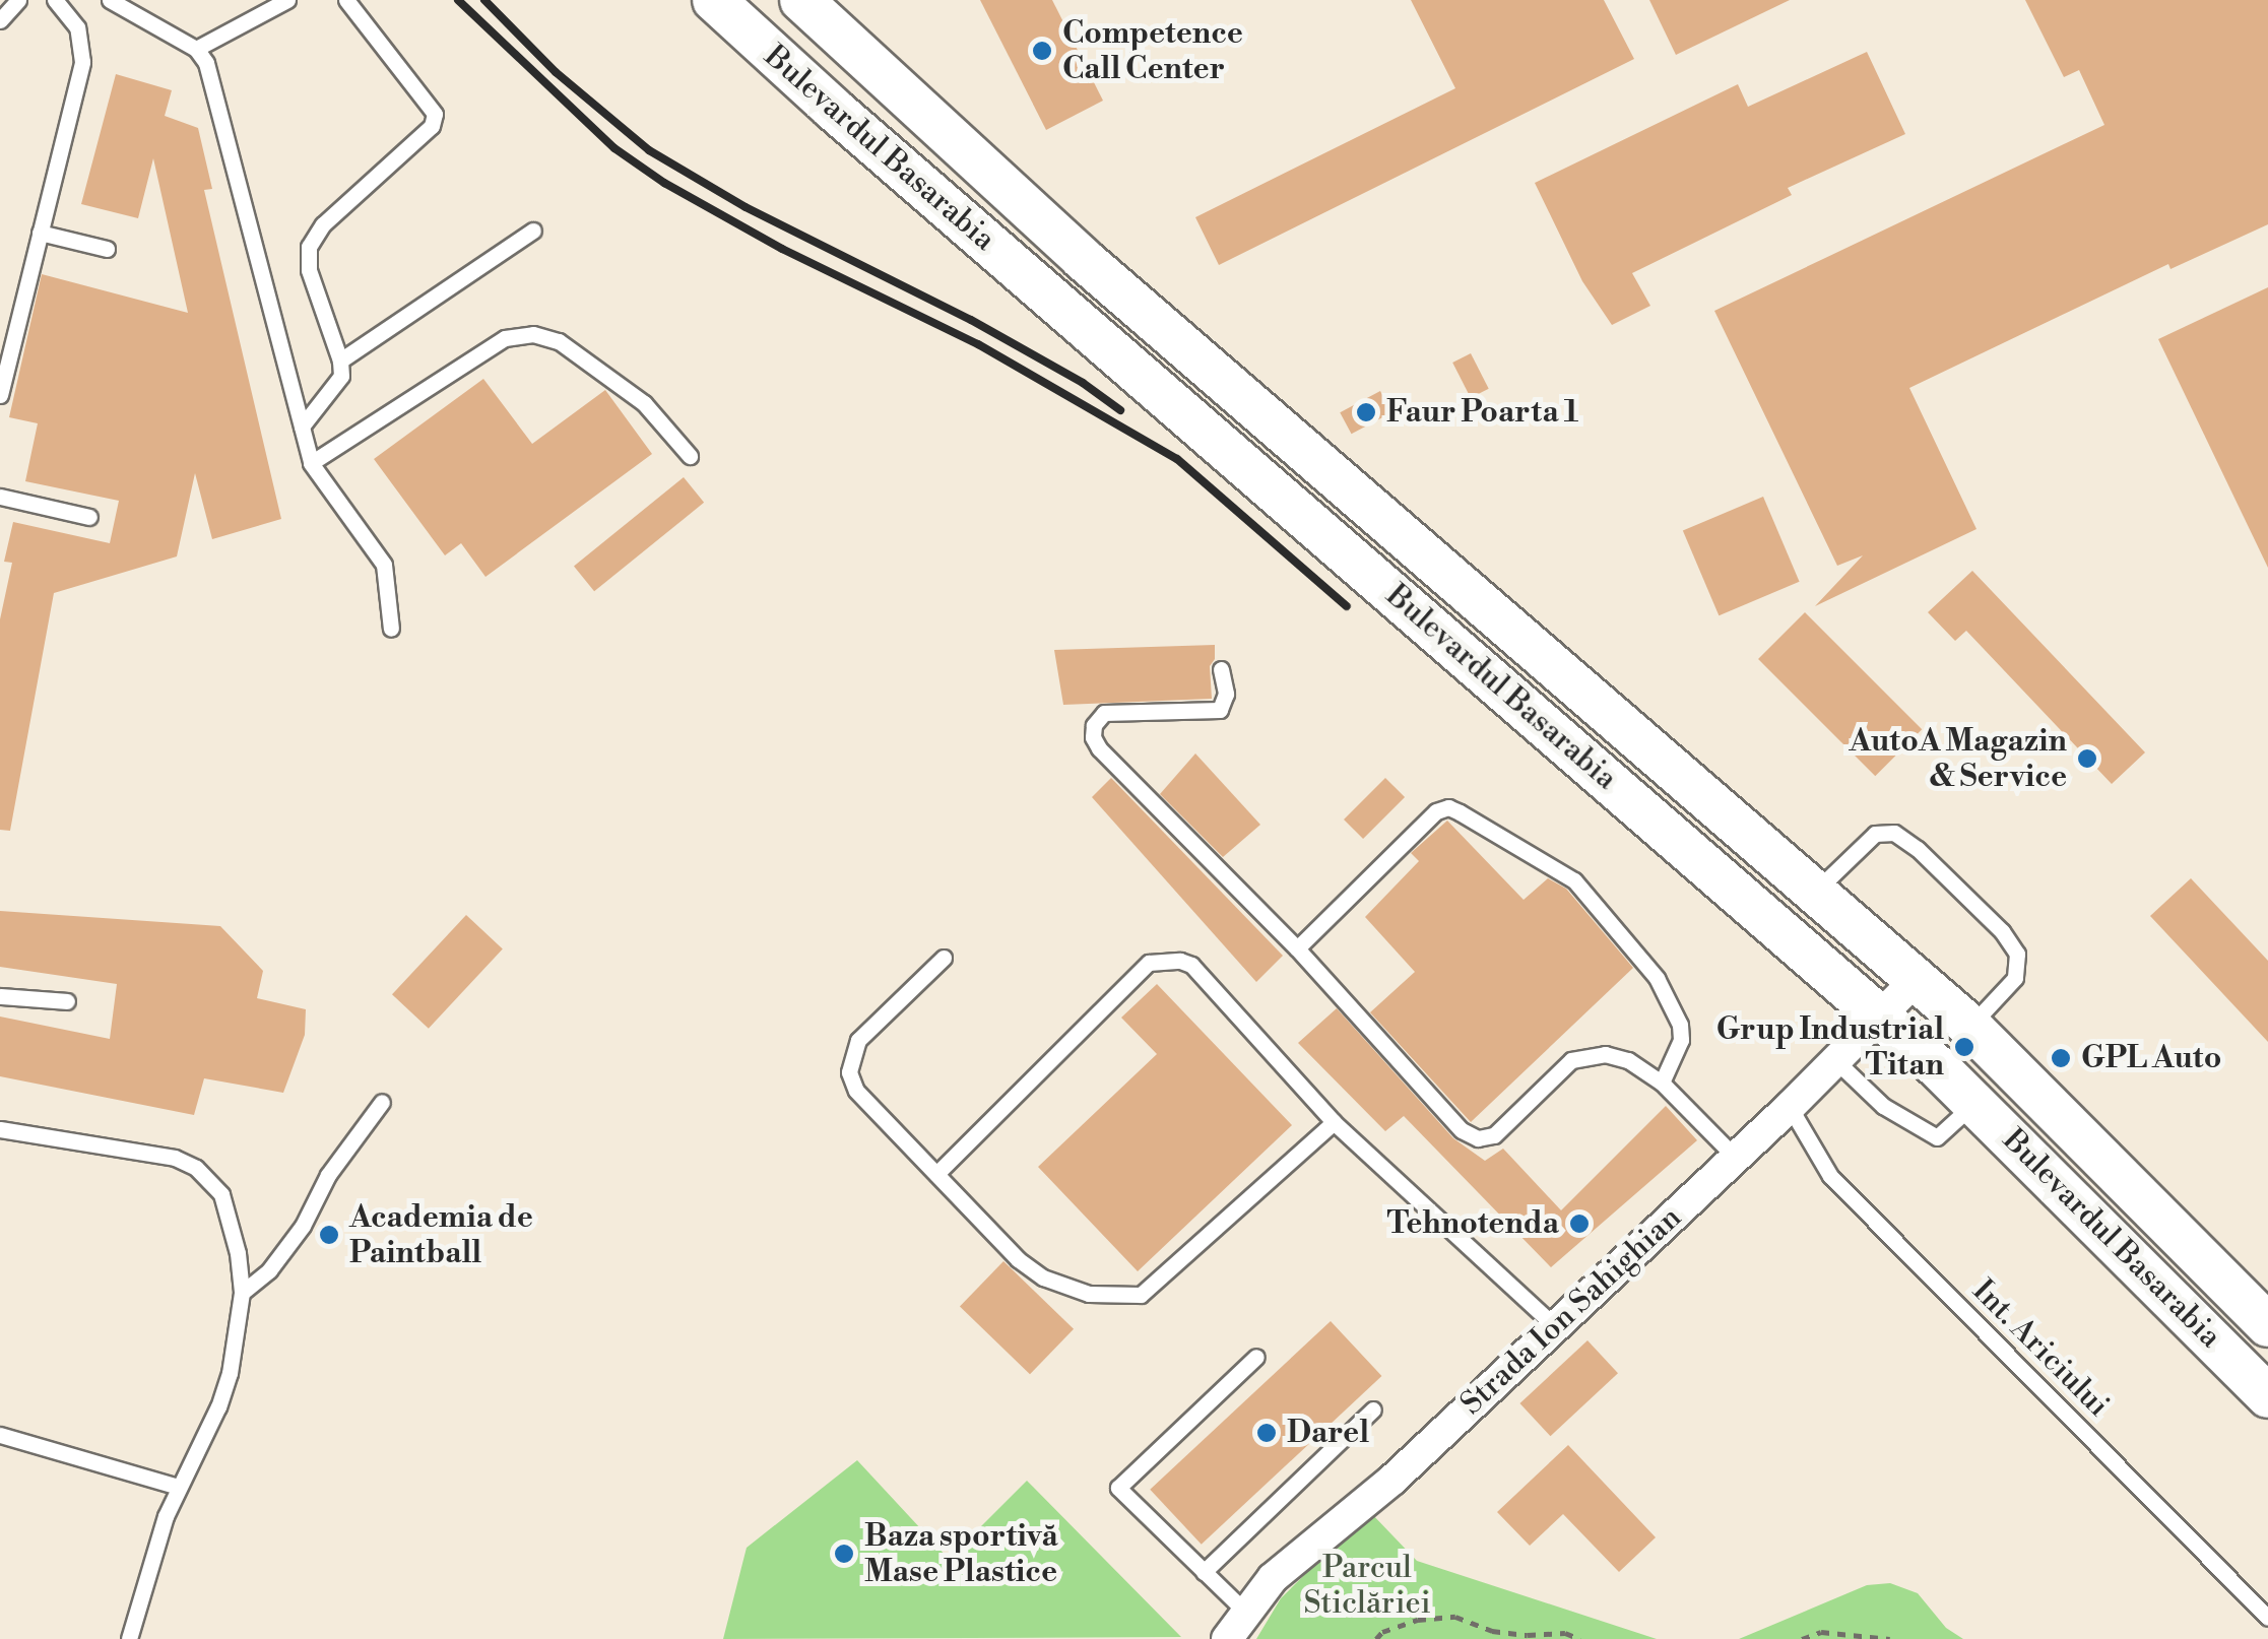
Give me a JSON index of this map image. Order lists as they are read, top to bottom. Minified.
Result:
{"streets":{"main road":["Bulevardul Basarabia"],"street":["Strada Ion Sahighian"],"lane":["Int. Ariciului"]},"crossings":[["Bulevardul Basarabia","Strada Ion Sahighian"],["Strada Ion Sahighian","Int. Ariciului"]],"parks":["Parcul Sticlăriei"],"places":["Competence Call Center","Faur Poarta 1","AutoA Magazin & Service","Grup Industrial Titan","GPL Auto","Tehnotenda","Academia de Paintball","Darel","Baza sportivă Mase Plastice"]}
